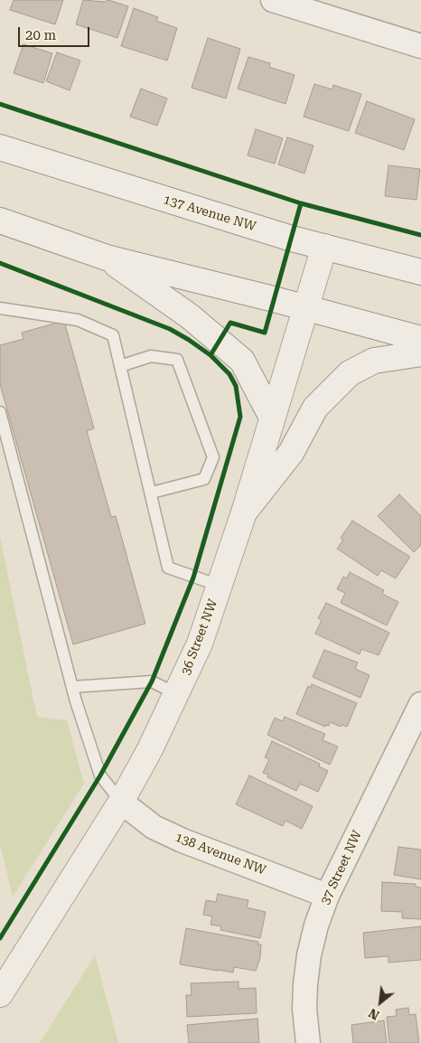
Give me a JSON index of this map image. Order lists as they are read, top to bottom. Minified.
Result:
{"streets":{"main road":["137 Avenue NW","36 Street NW"],"street":["138 Avenue NW","37 Street NW"]},"crossings":[["137 Avenue NW","36 Street NW"],["36 Street NW","138 Avenue NW"],["138 Avenue NW","37 Street NW"]],"scale_bar":"20 m","north":"bottom left"}
